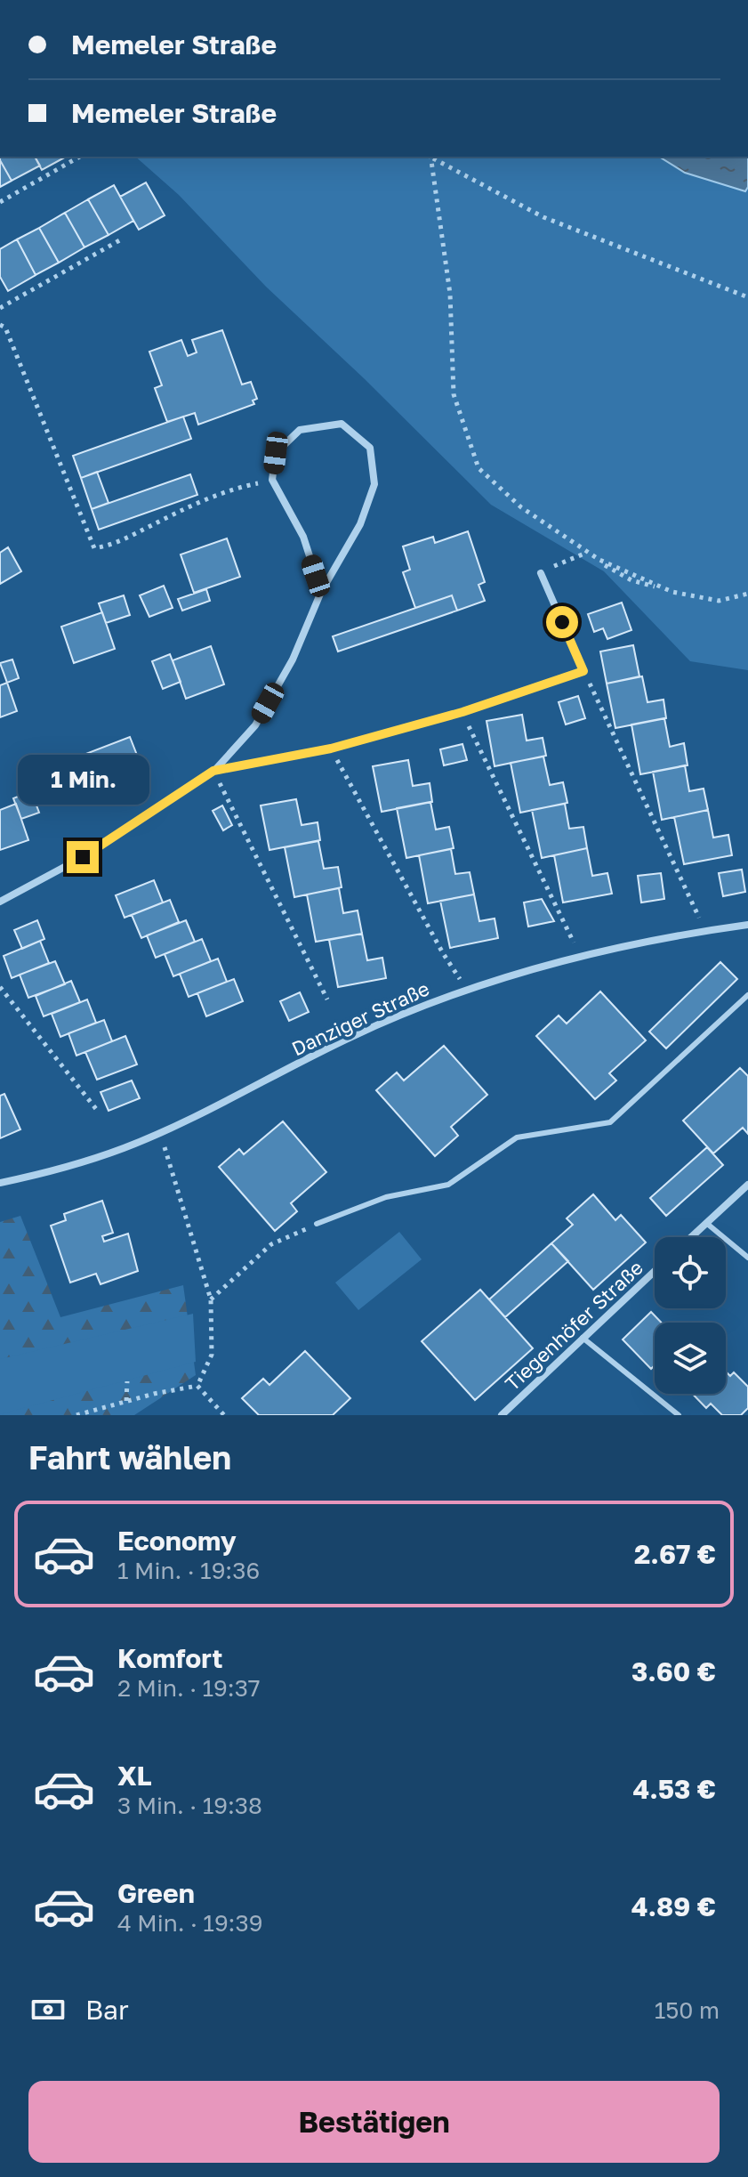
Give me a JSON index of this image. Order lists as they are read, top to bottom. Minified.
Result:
{"streets":{"street":["Danziger Straße","Tiegenhöfer Straße"]},"page":{"banner":["Memeler Straße","Memeler Straße"],"bubble":"1 Min.","heading":"Fahrt wählen","list":[{"name":"Economy","note":"1 Min. · 19:36","value":"2.67 €"},{"name":"Komfort","note":"2 Min. · 19:37","value":"3.60 €"},{"name":"XL","note":"3 Min. · 19:38","value":"4.53 €"},{"name":"Green","note":"4 Min. · 19:39","value":"4.89 €"}],"pay":["Bar","150 m"],"buttons":"Bestätigen"}}
